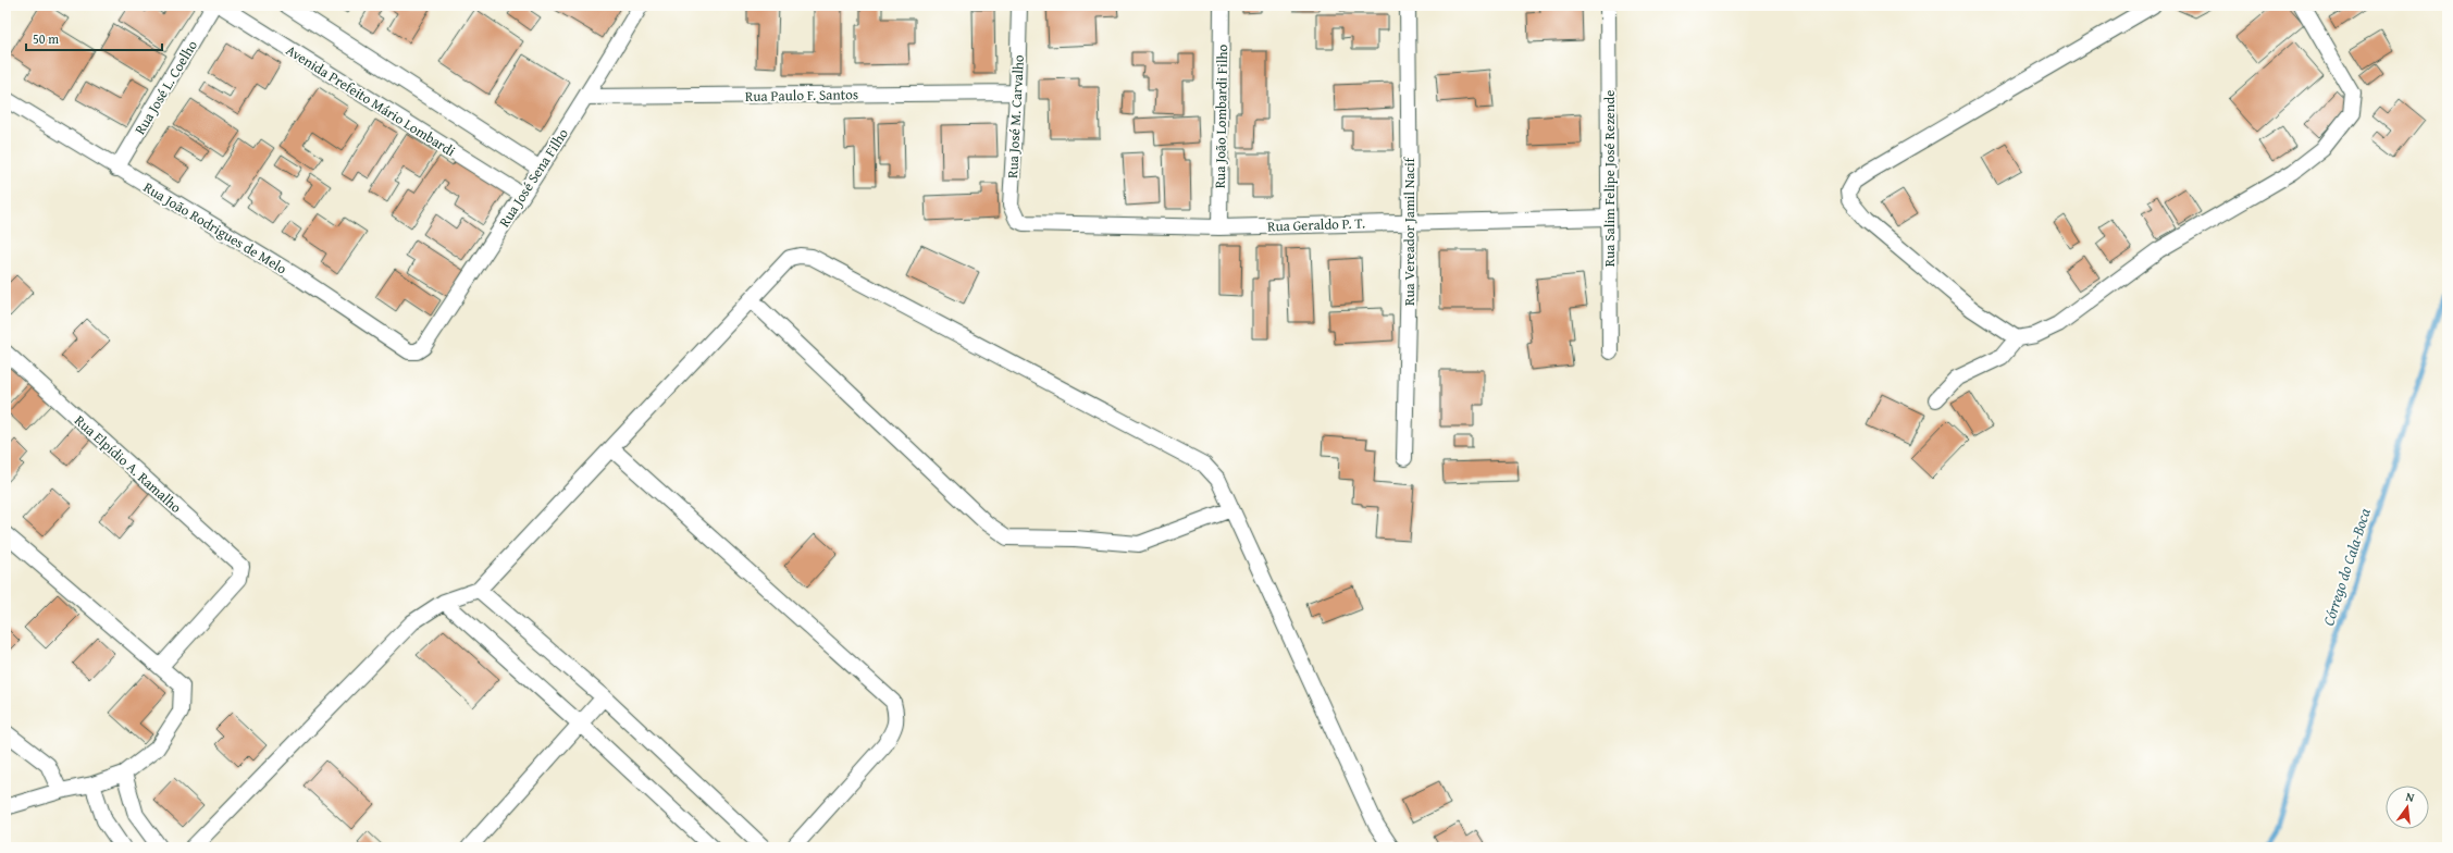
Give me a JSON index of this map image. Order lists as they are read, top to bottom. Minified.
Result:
{"streets":{"street":["Rua José L. Coelho","Rua Paulo F. Santos","Avenida Prefeito Mário Lombardi","Rua José M. Carvalho","Rua João Lombardi Filho","Rua José Sena Filho","Rua Salim Felipe José Rezende","Rua Geraldo P. T.","Rua João Rodrigues de Melo","Rua Vereador Jamil Nacif","Rua Elpídio A. Ramalho"]},"crossings":[["Rua José L. Coelho","Rua João Rodrigues de Melo"],["Rua Paulo F. Santos","Rua José M. Carvalho"],["Rua Paulo F. Santos","Rua José Sena Filho"],["Avenida Prefeito Mário Lombardi","Rua José Sena Filho"],["Rua José M. Carvalho","Rua Geraldo P. T."],["Rua João Lombardi Filho","Rua Geraldo P. T."],["Rua José Sena Filho","Rua João Rodrigues de Melo"],["Rua Salim Felipe José Rezende","Rua Geraldo P. T."],["Rua Geraldo P. T.","Rua Vereador Jamil Nacif"]],"water":["Córrego do Cala-Boca"],"scale_bar":"50 m","north":"top"}
